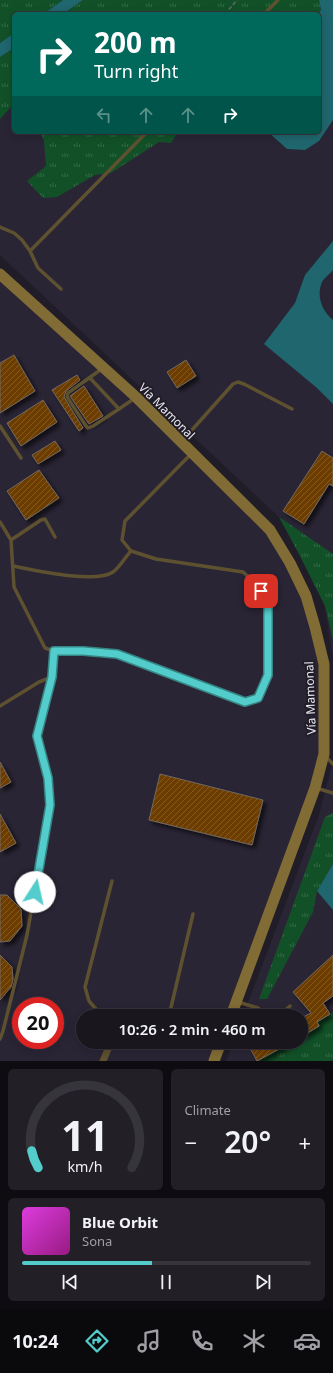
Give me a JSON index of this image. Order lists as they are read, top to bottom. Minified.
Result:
{"streets":{"street":["Vía Mamonal"]},"page":{"turn":["200 m","Turn right"],"limit":"20","trip":"10:26 · 2 min · 460 m","tile":"Climate","heat":["−","20°","+"],"song":["Blue Orbit","Sona"],"tabs":"10:24","gauge":["11","km/h"]}}
